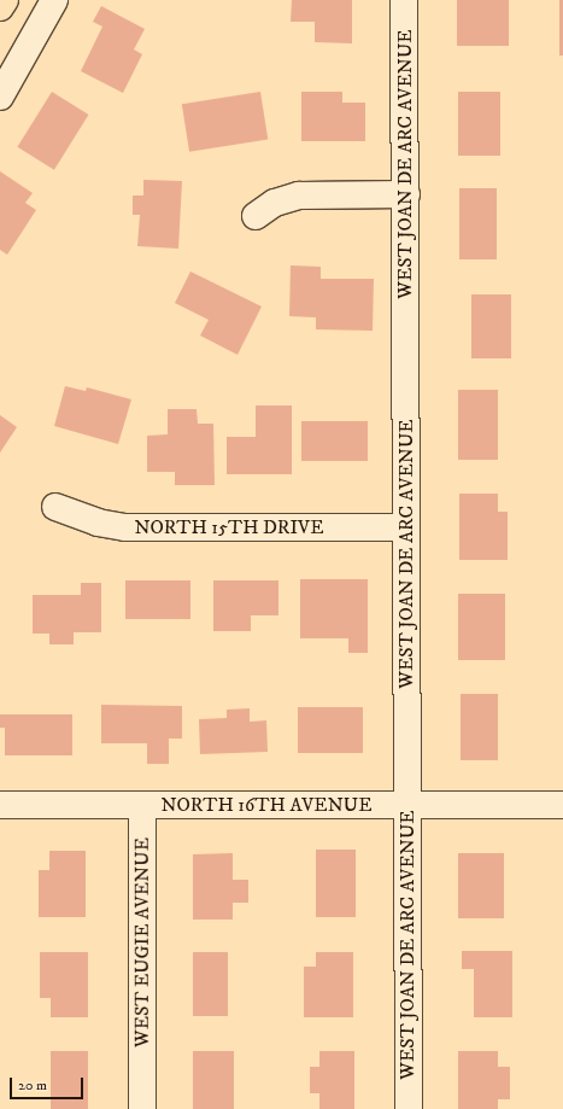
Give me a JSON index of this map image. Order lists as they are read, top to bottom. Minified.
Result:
{"streets":{"street":["WEST JOAN DE ARC AVENUE","NORTH 15TH DRIVE","NORTH 16TH AVENUE","WEST EUGIE AVENUE"]},"crossings":[["WEST JOAN DE ARC AVENUE","NORTH 15TH DRIVE"],["WEST JOAN DE ARC AVENUE","NORTH 16TH AVENUE"],["NORTH 16TH AVENUE","WEST EUGIE AVENUE"]],"scale_bar":"20 m"}
